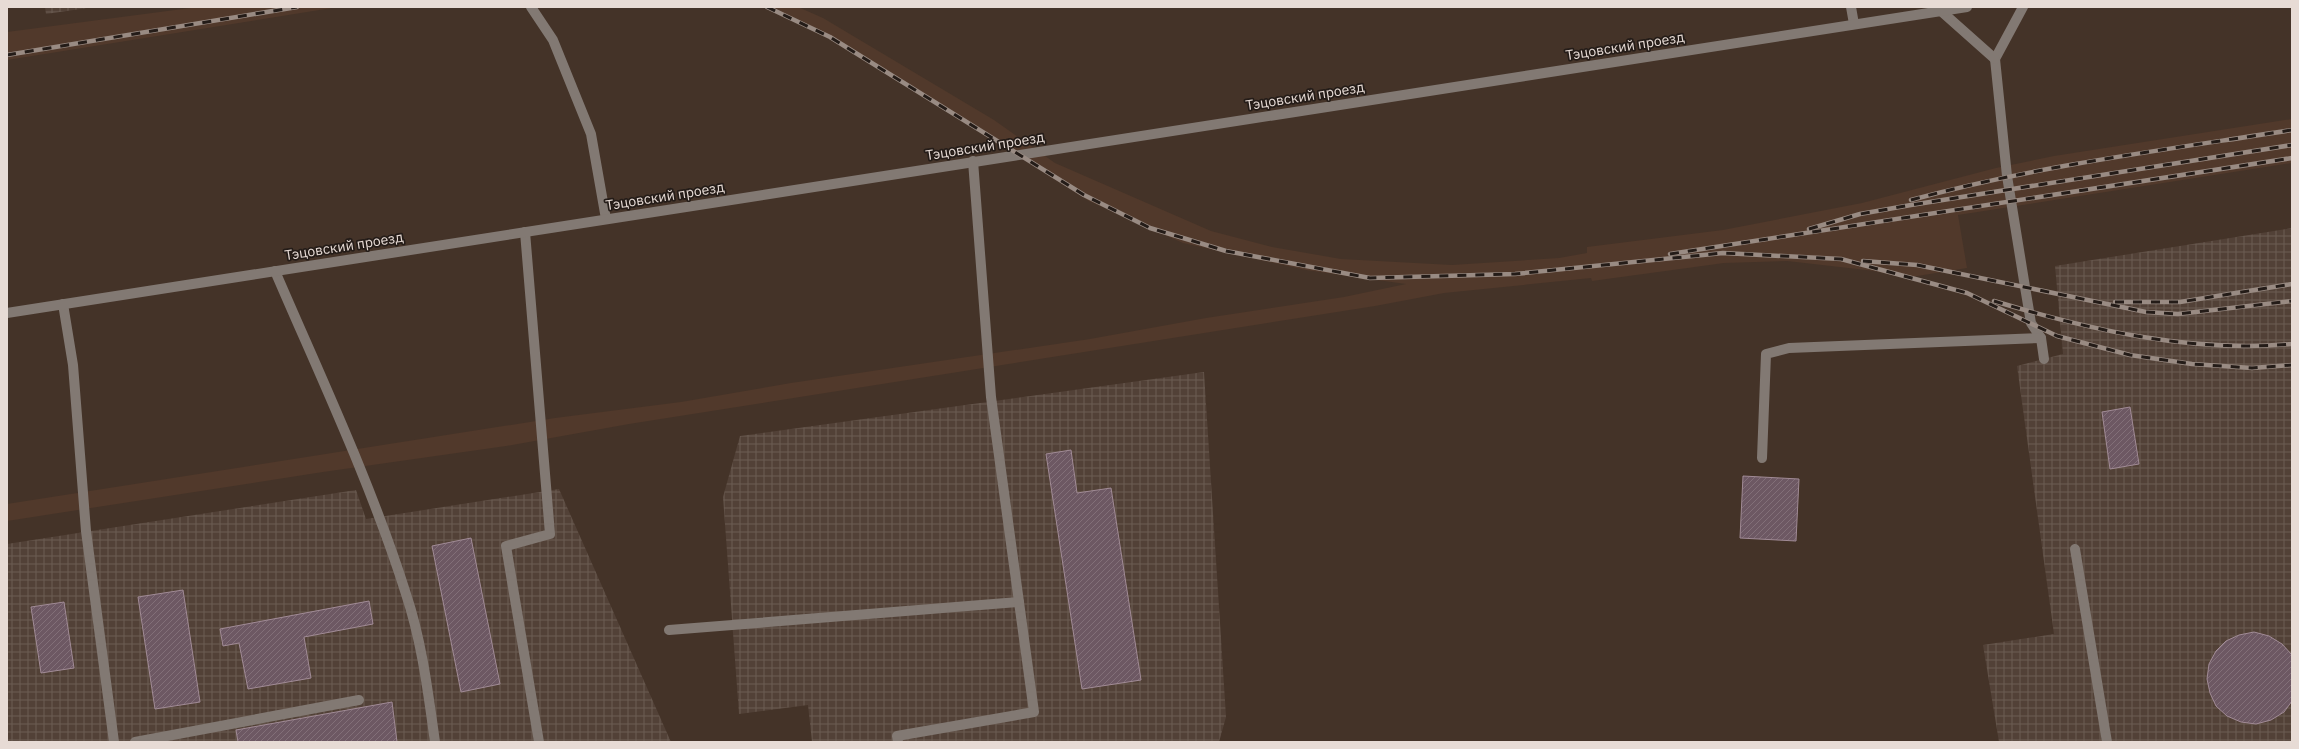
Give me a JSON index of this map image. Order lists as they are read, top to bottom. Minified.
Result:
{"streets":{"street":["Тэцовский проезд"]}}
